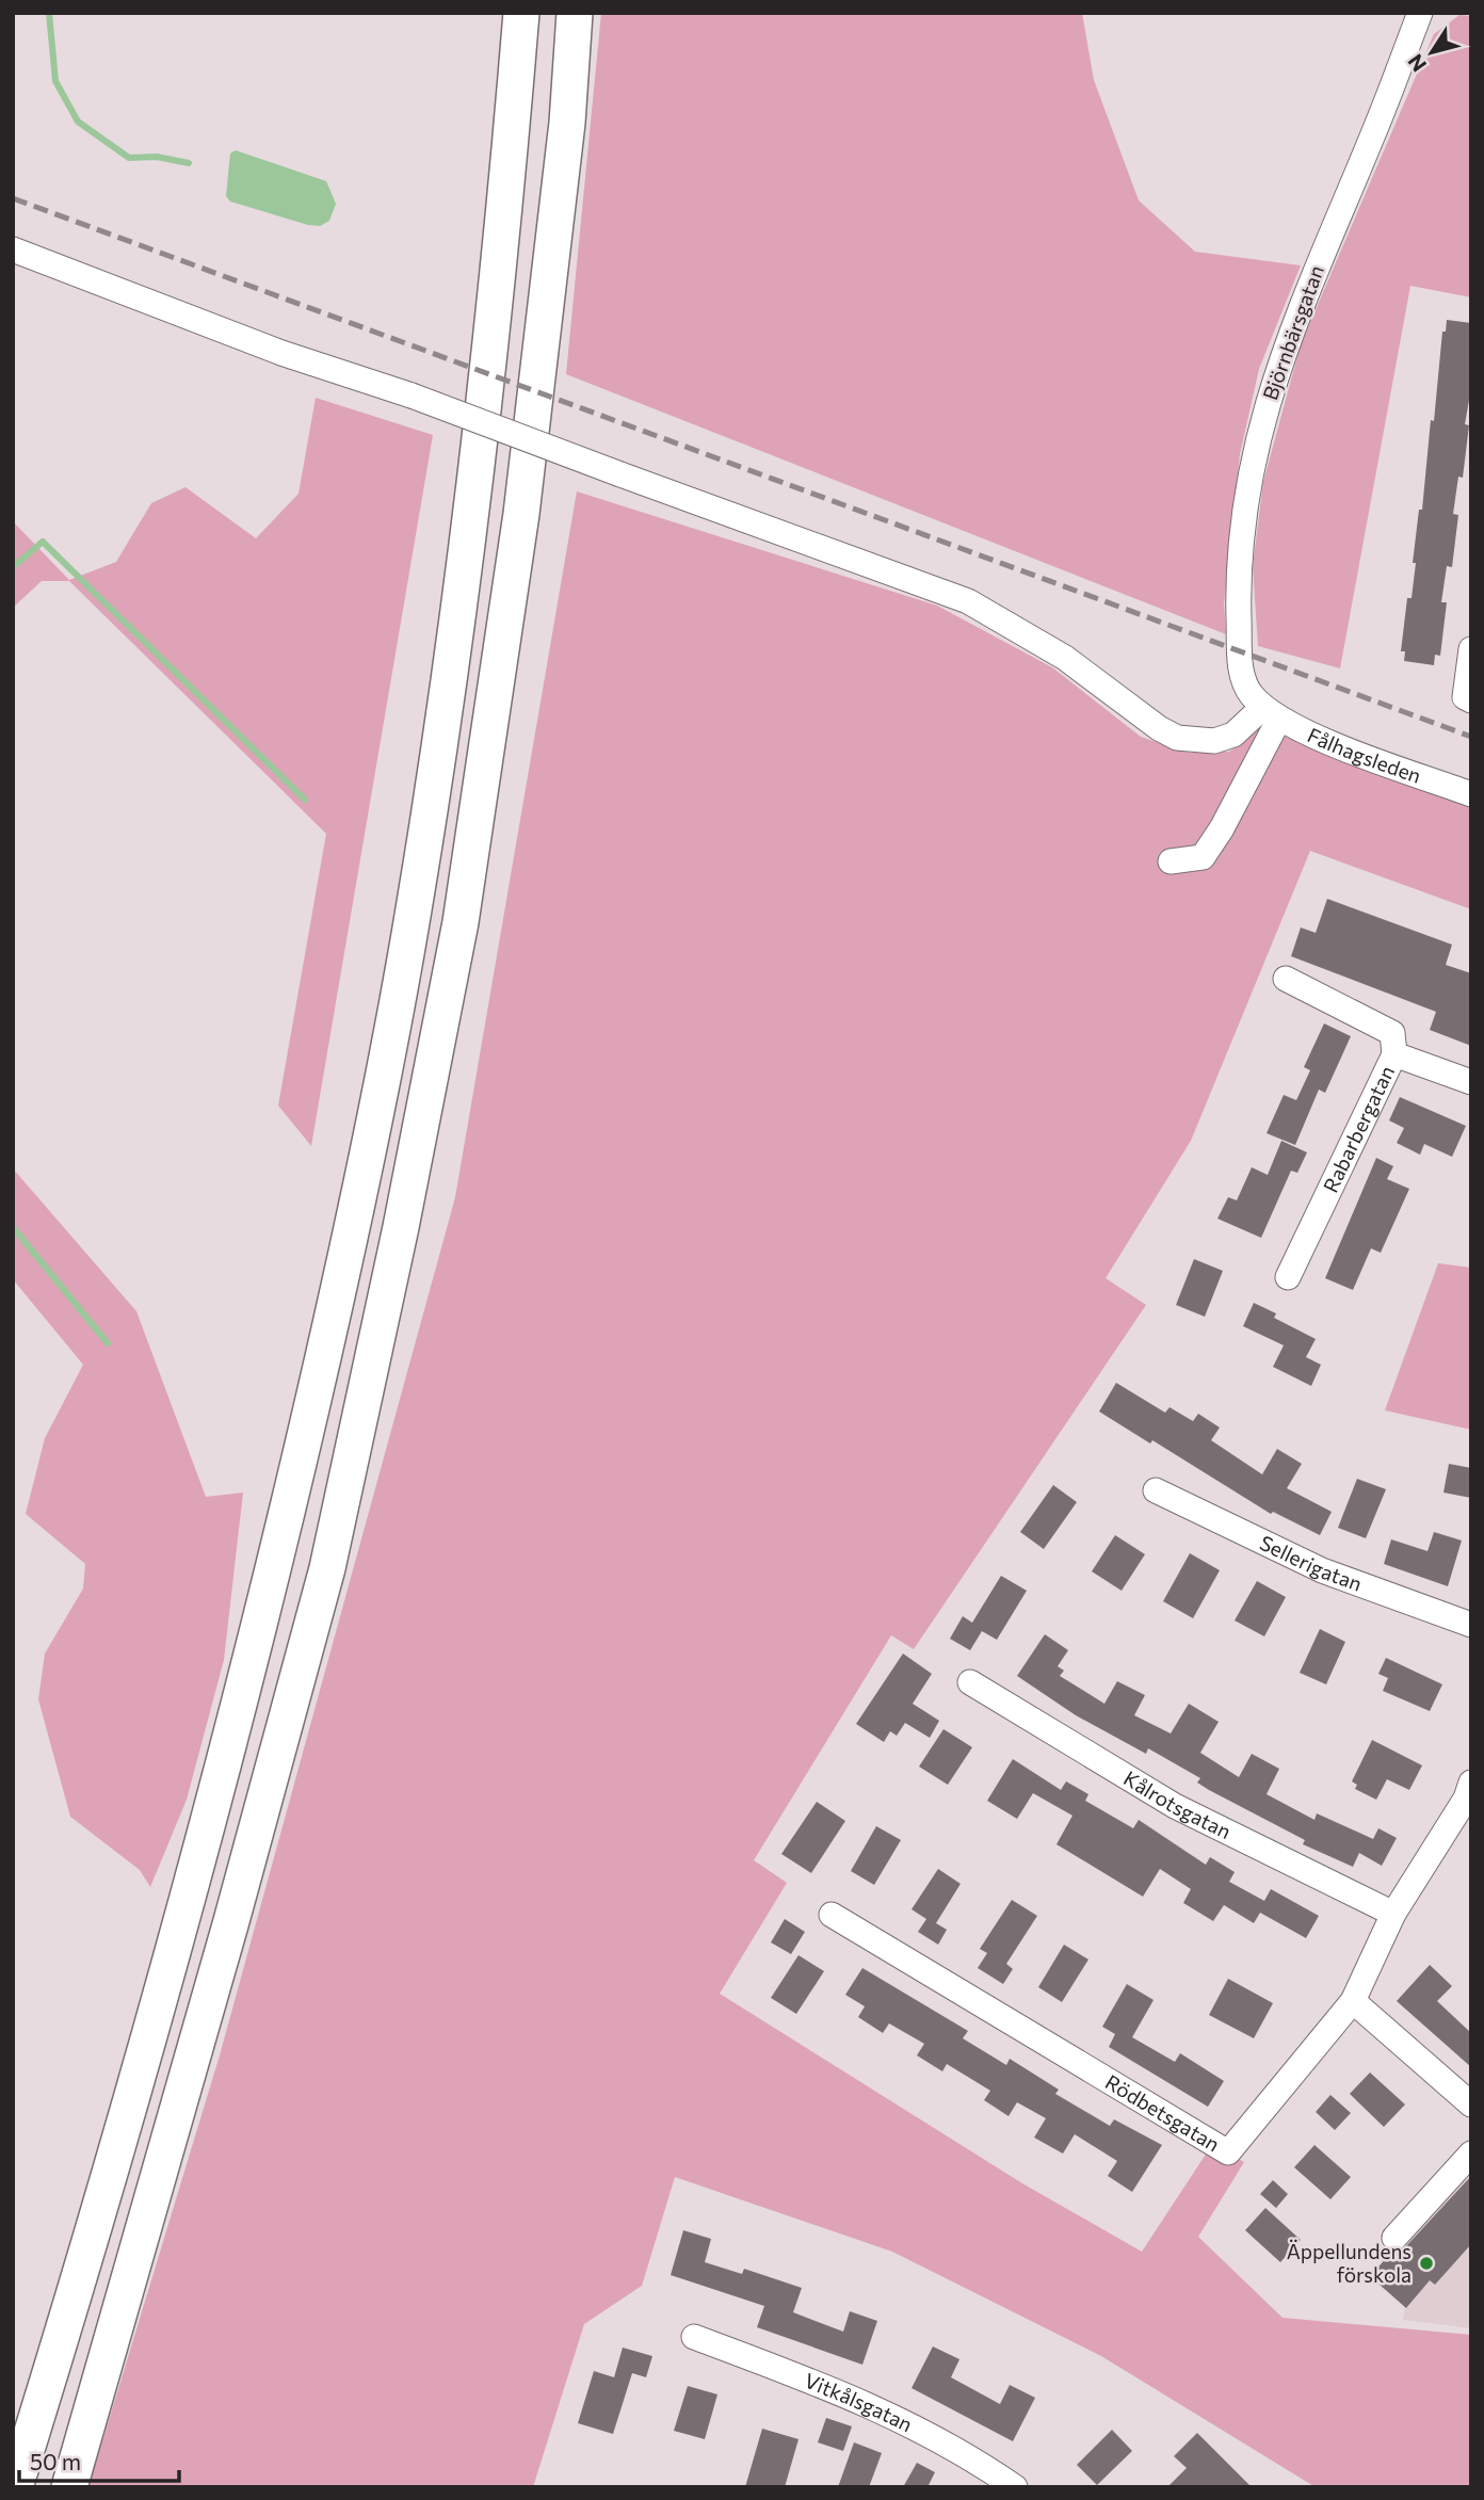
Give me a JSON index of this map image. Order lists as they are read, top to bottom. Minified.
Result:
{"streets":{"street":["Björnbärsgatan","Fålhagsleden","Rabarbergatan","Sellerigatan","Kålrotsgatan","Rödbetsgatan","Vitkålsgatan"]},"crossings":[["Björnbärsgatan","Fålhagsleden"],["Kålrotsgatan","Rödbetsgatan"]],"places":["Äppellundens förskola"],"scale_bar":"50 m","north":"bottom left"}
